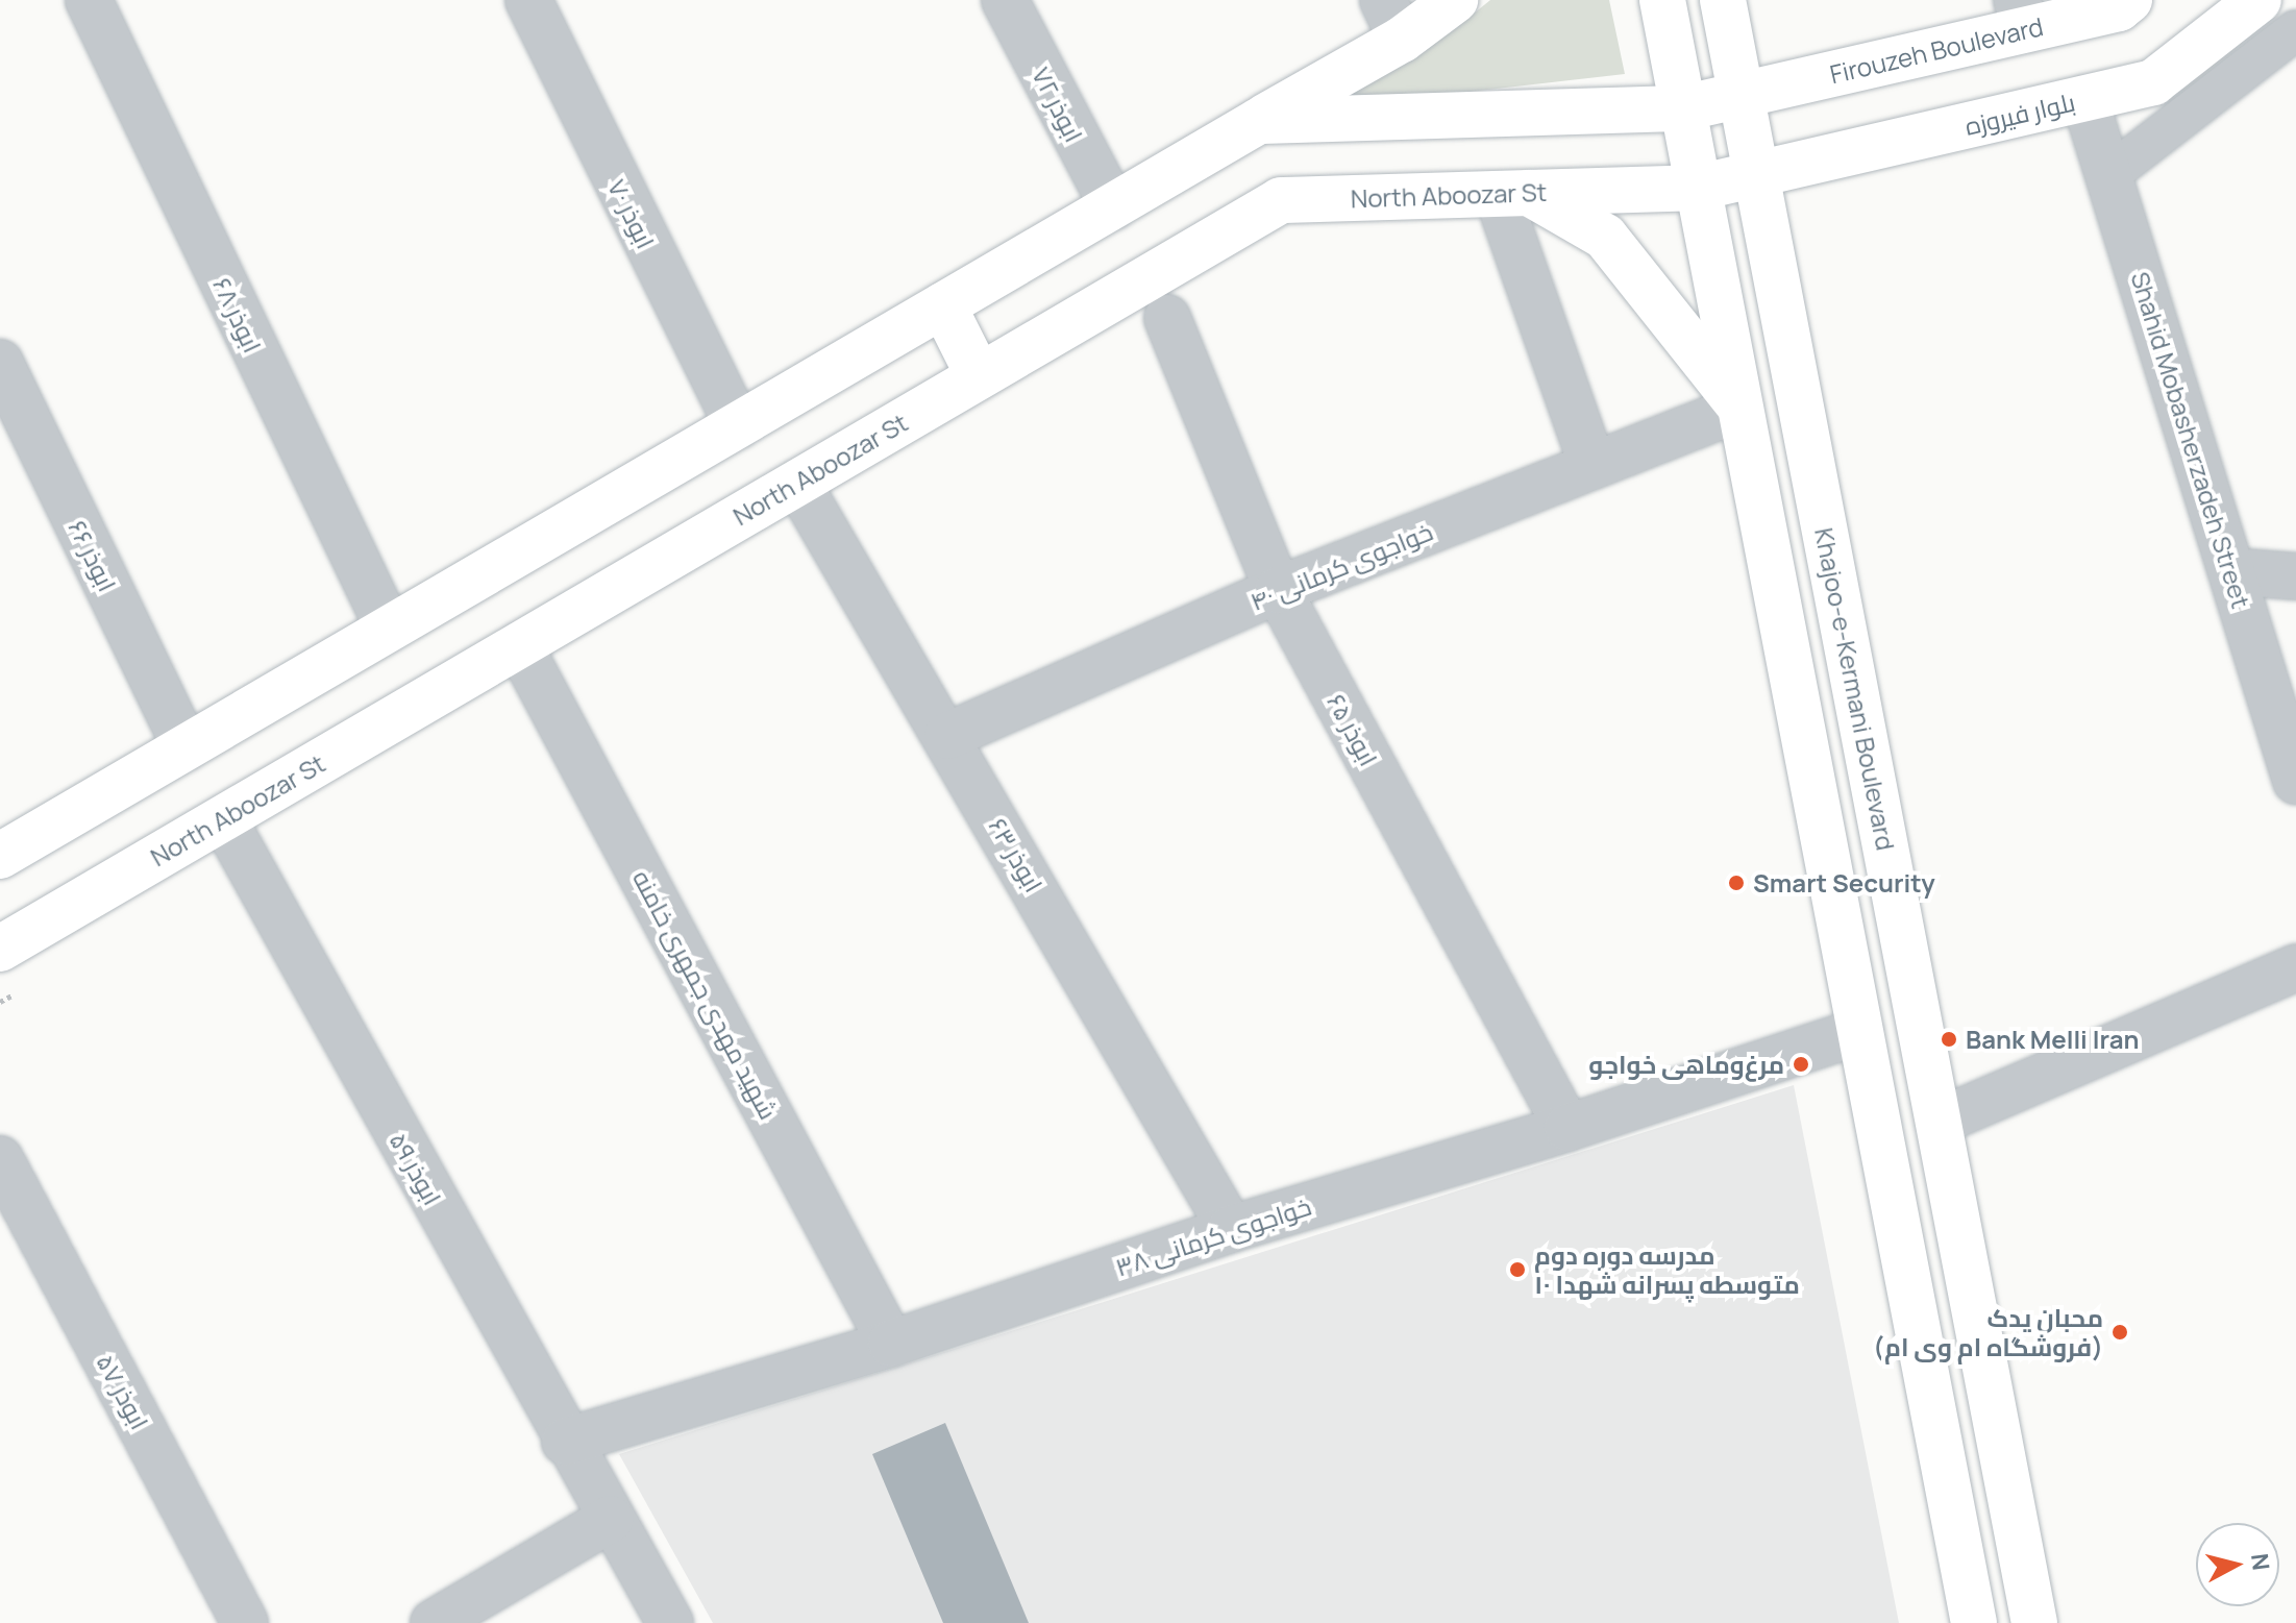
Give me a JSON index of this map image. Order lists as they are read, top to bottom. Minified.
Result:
{"streets":{"main road":["Firouzeh Boulevard","بلوار فیروزه","North Aboozar St","Khajoo-e-Kermani Boulevard"],"street":["ابوذر ۷۲","ابوذر ۷۰","ابوذر ۶۸","Shahid Mobasherzadeh Street","ابوذر ۶۶","خواجوی کرمانی ۴۰","ابوذر ۶۵","ابوذر ۶۳","شهید مهدی جمهری خامنه","ابوذر ۵۹","خواجوی کرمانی ۳۸","ابوذر ۵۷"]},"crossings":[["Firouzeh Boulevard","Khajoo-e-Kermani Boulevard"],["بلوار فیروزه","North Aboozar St"],["بلوار فیروزه","Shahid Mobasherzadeh Street"],["بلوار فیروزه","Khajoo-e-Kermani Boulevard"],["North Aboozar St","ابوذر ۶۳"],["North Aboozar St","شهید مهدی جمهری خامنه"],["North Aboozar St","ابوذر ۵۹"],["خواجوی کرمانی ۴۰","ابوذر ۶۵"],["خواجوی کرمانی ۴۰","ابوذر ۶۳"],["ابوذر ۶۵","خواجوی کرمانی ۳۸"],["ابوذر ۶۳","خواجوی کرمانی ۳۸"],["شهید مهدی جمهری خامنه","خواجوی کرمانی ۳۸"],["ابوذر ۵۹","خواجوی کرمانی ۳۸"]],"places":["Smart Security","Bank Melli Iran","مرغ‌وماهی‌ خواجو","مدرسه دوره دوم متوسطه پسرانه شهدا ۱۰","محبان یدک (فروشگاه ام وی ام)"],"north":"right"}
